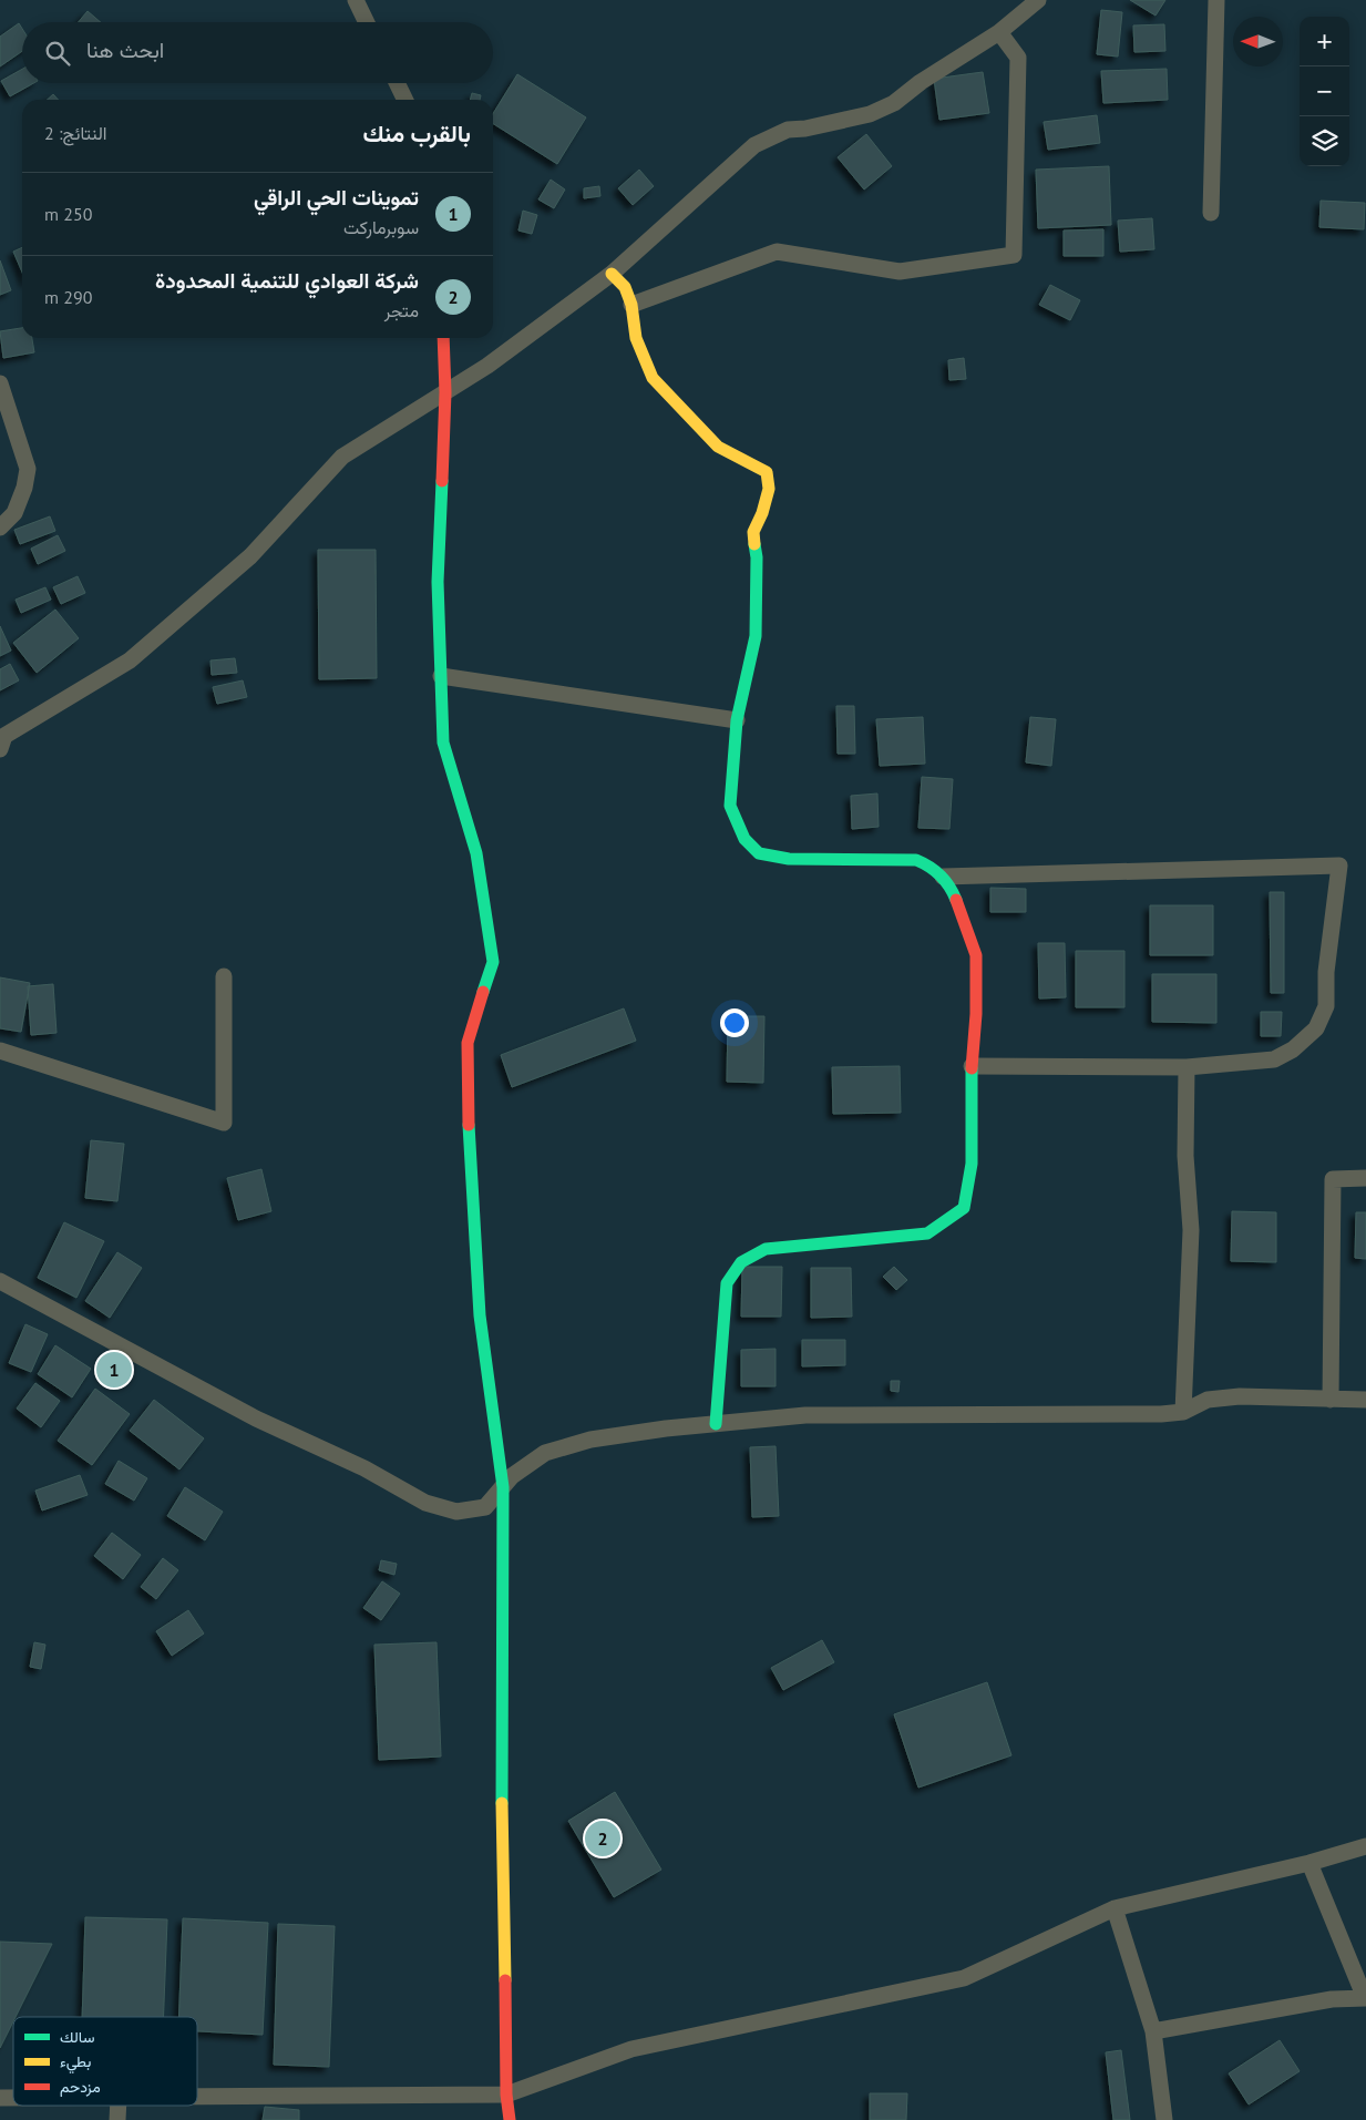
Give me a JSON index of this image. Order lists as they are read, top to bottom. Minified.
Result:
{"legend":["سالك","بطيء","مزدحم"],"north":"left","page":{"map_buttons":["+","−"],"search":"ابحث هنا","heading":["بالقرب منك","النتائج: 2"],"list":[{"mark":"1","name":"تموينات الحي الراقي","note":"سوبرماركت","value":"250 m"},{"mark":"2","name":"شركة العوادي للتنمية المحدودة","note":"متجر","value":"290 m"}],"pins":["1","2"]}}
